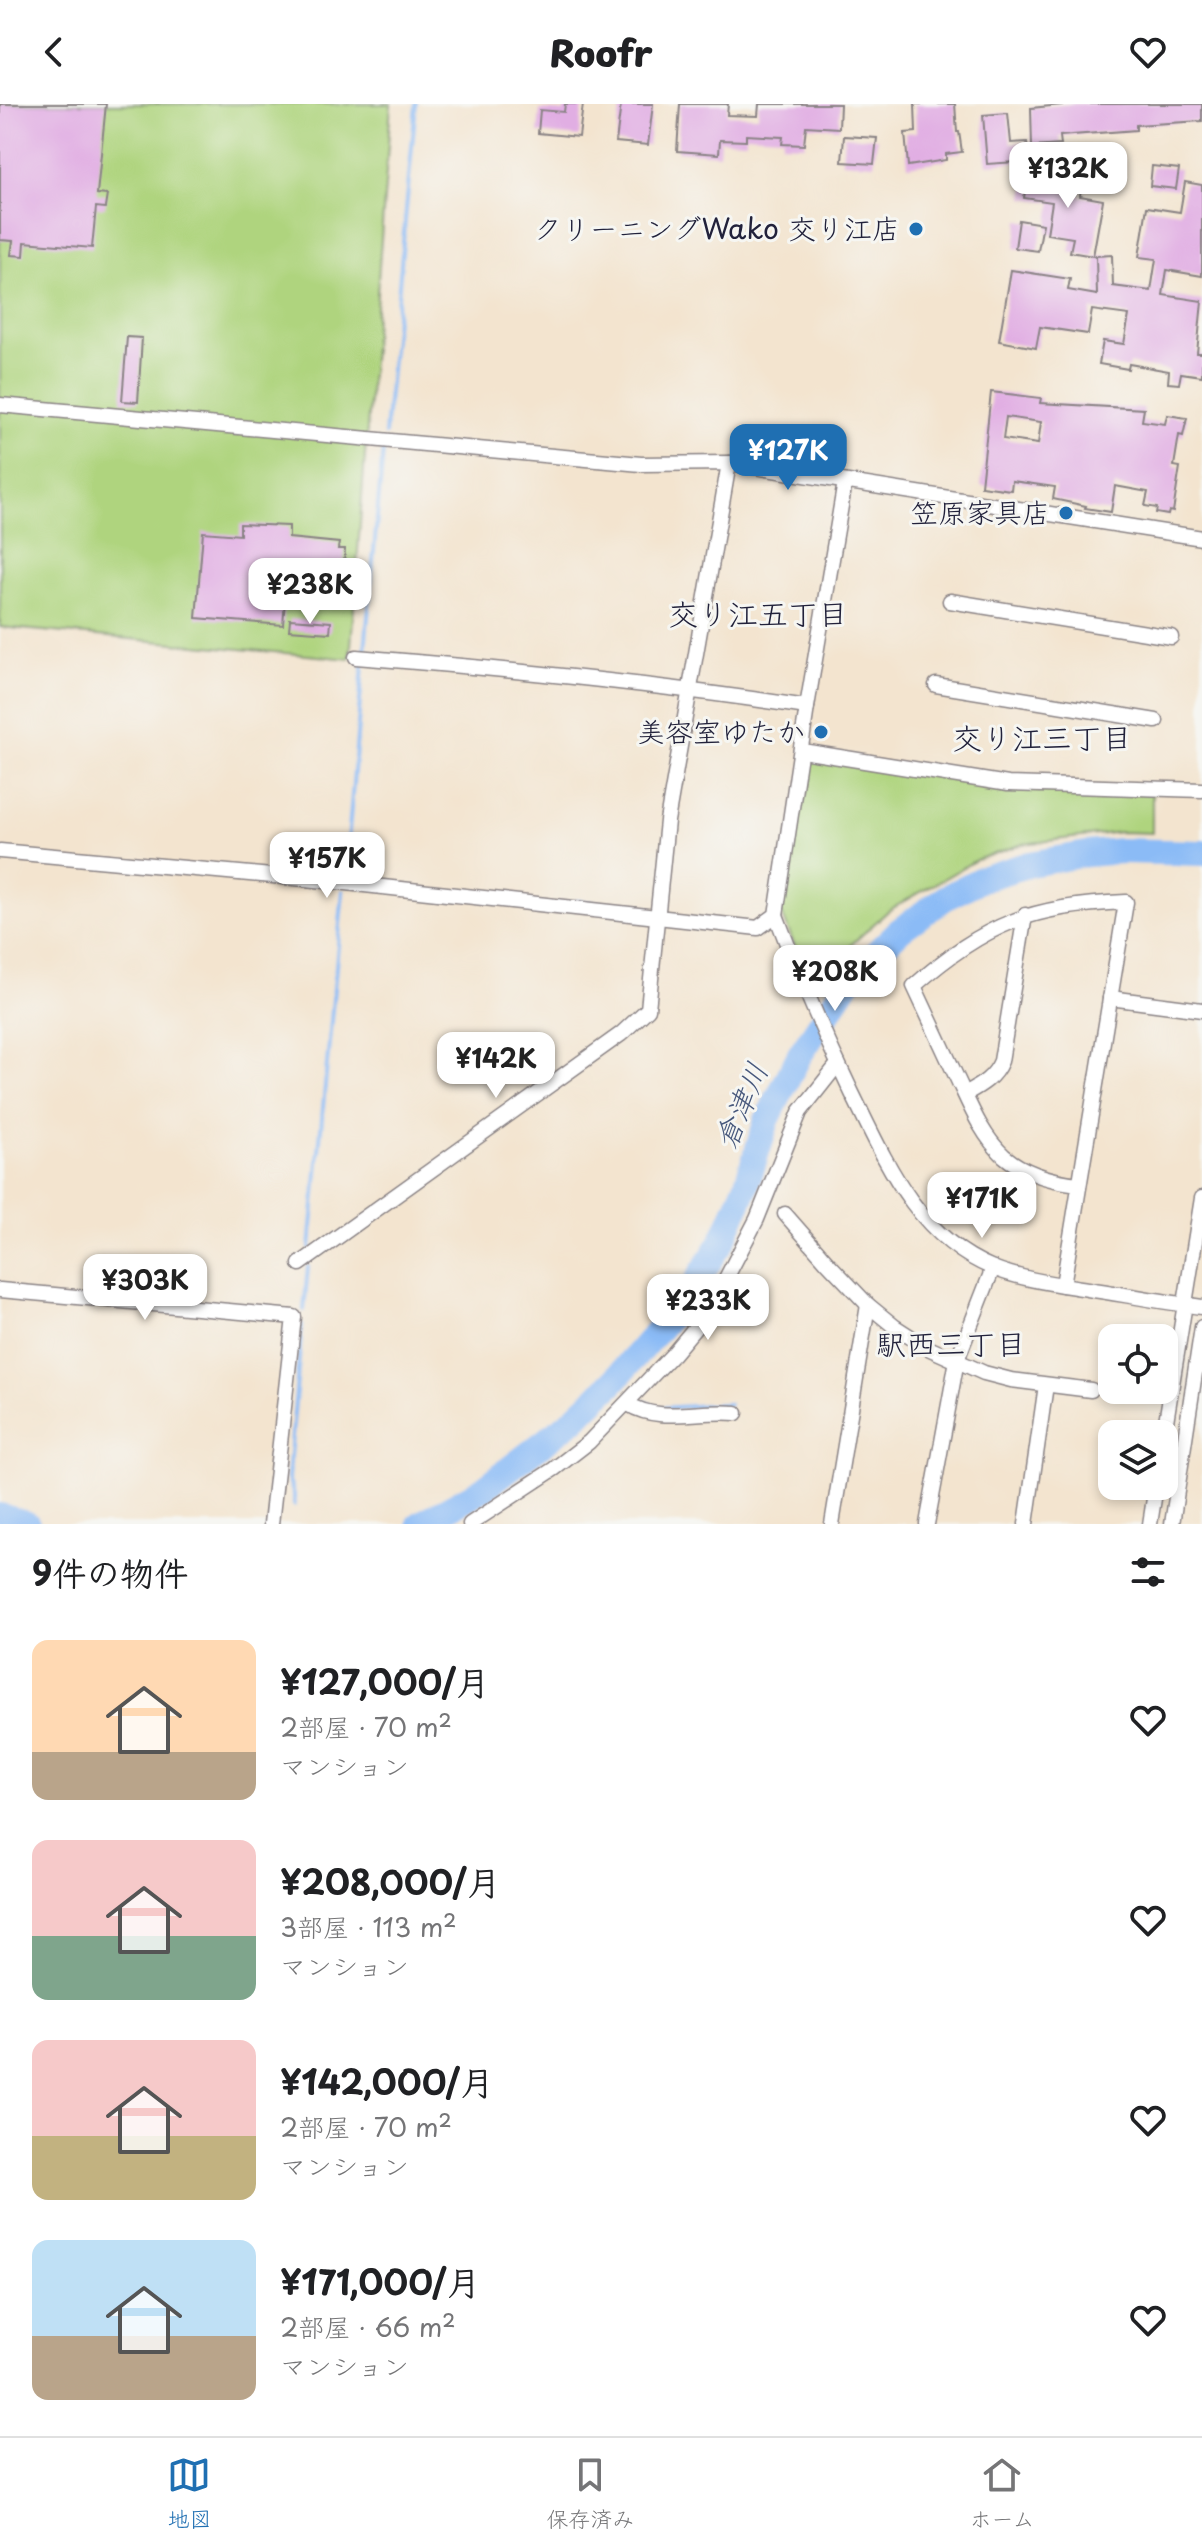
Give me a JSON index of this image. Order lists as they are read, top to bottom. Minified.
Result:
{"districts":["交り江五丁目","交り江三丁目","駅西三丁目"],"water":["倉津川"],"places":["クリーニングWako 交り江店","笠原家具店","美容室ゆたか"],"page":{"header":"Roofr","price":["¥132K","¥127K","¥238K","¥157K","¥208K","¥142K","¥171K","¥303K","¥233K"],"heading":"9件の物件","list":[{"name":"¥127,000/月","note":"2部屋 · 70 m² · マンション"},{"name":"¥208,000/月","note":"3部屋 · 113 m² · マンション"},{"name":"¥142,000/月","note":"2部屋 · 70 m² · マンション"},{"name":"¥171,000/月","note":"2部屋 · 66 m² · マンション"}],"tabs":["地図","保存済み","ホーム"]}}
